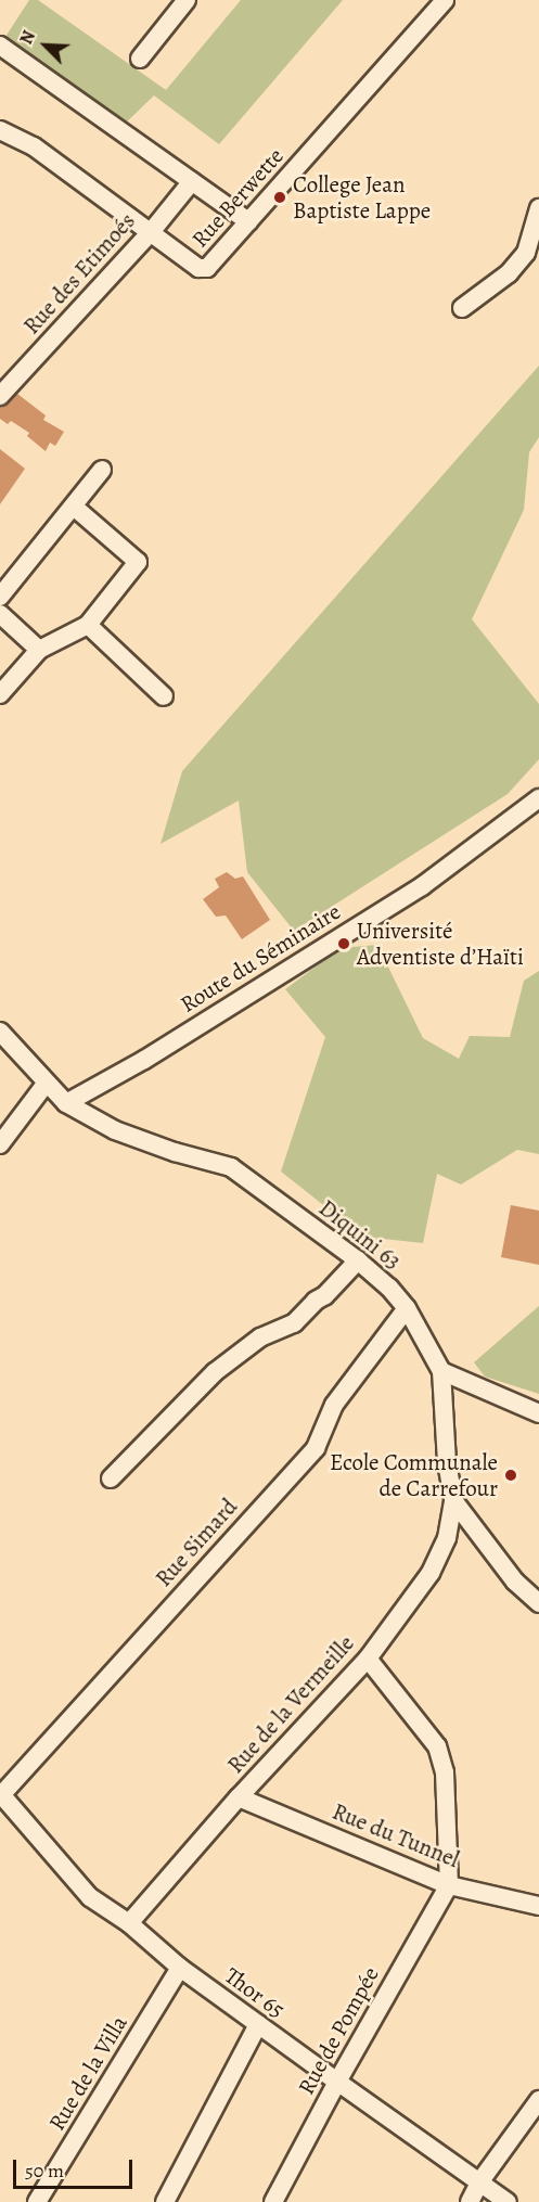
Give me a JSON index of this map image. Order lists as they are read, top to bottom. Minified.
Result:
{"streets":{"street":["Rue Berwette","Rue des Etimoés","Route du Séminaire","Diquini 63","Rue Simard","Rue de la Vermeille","Rue du Tunnel","Thor 65","Rue de Pompée","Rue de la Villa"]},"crossings":[["Rue Berwette","Rue des Etimoés"],["Route du Séminaire","Diquini 63"],["Diquini 63","Rue Simard"],["Diquini 63","Rue de la Vermeille"],["Rue Simard","Thor 65"],["Rue de la Vermeille","Rue du Tunnel"],["Rue de la Vermeille","Thor 65"],["Rue du Tunnel","Rue de Pompée"],["Thor 65","Rue de Pompée"],["Thor 65","Rue de la Villa"]],"places":["College Jean Baptiste Lappe","Université Adventiste d’Haïti","Ecole Communale de Carrefour"],"scale_bar":"50 m","north":"top left"}
